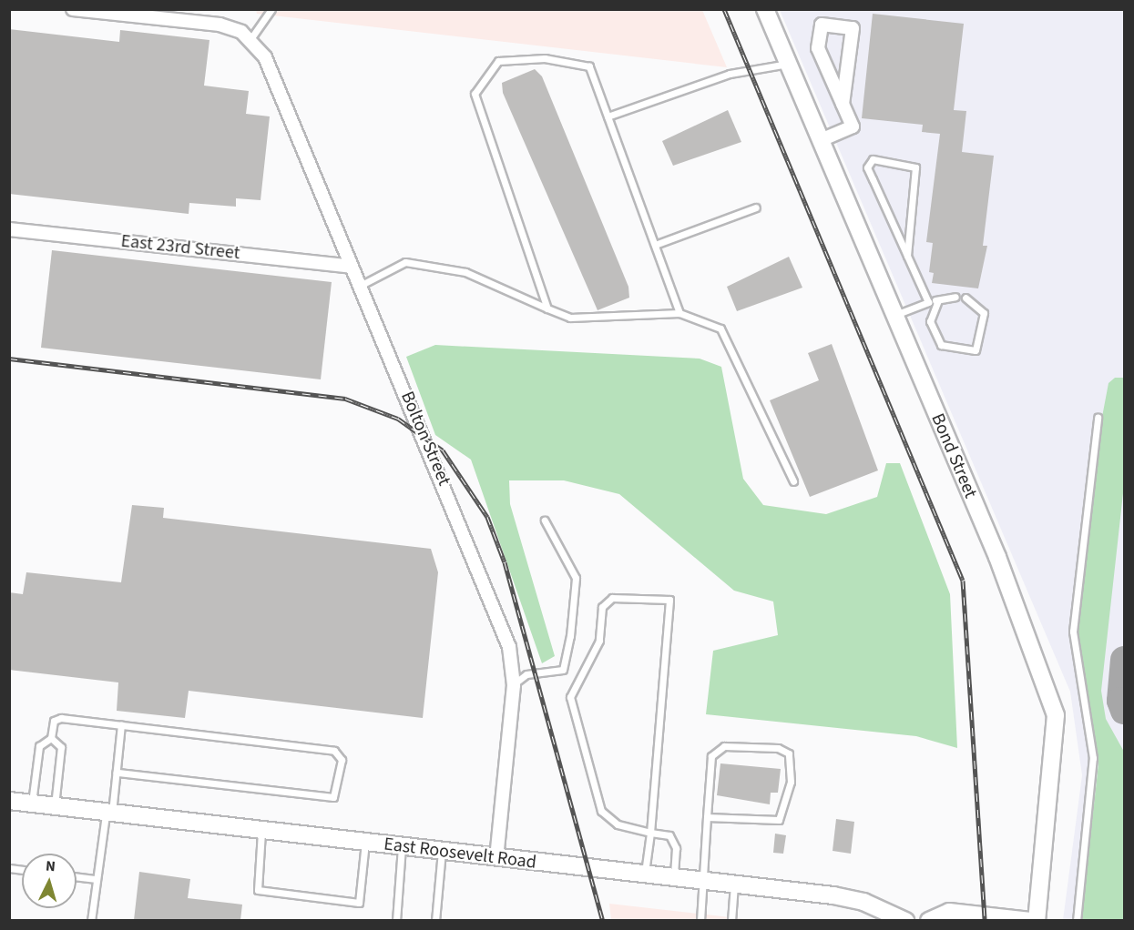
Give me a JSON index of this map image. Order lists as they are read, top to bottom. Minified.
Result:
{"streets":{"street":["East 23rd Street","Bolton Street","Bond Street","East Roosevelt Road"]},"crossings":[["East 23rd Street","Bolton Street"],["Bolton Street","East Roosevelt Road"]],"north":"top"}
